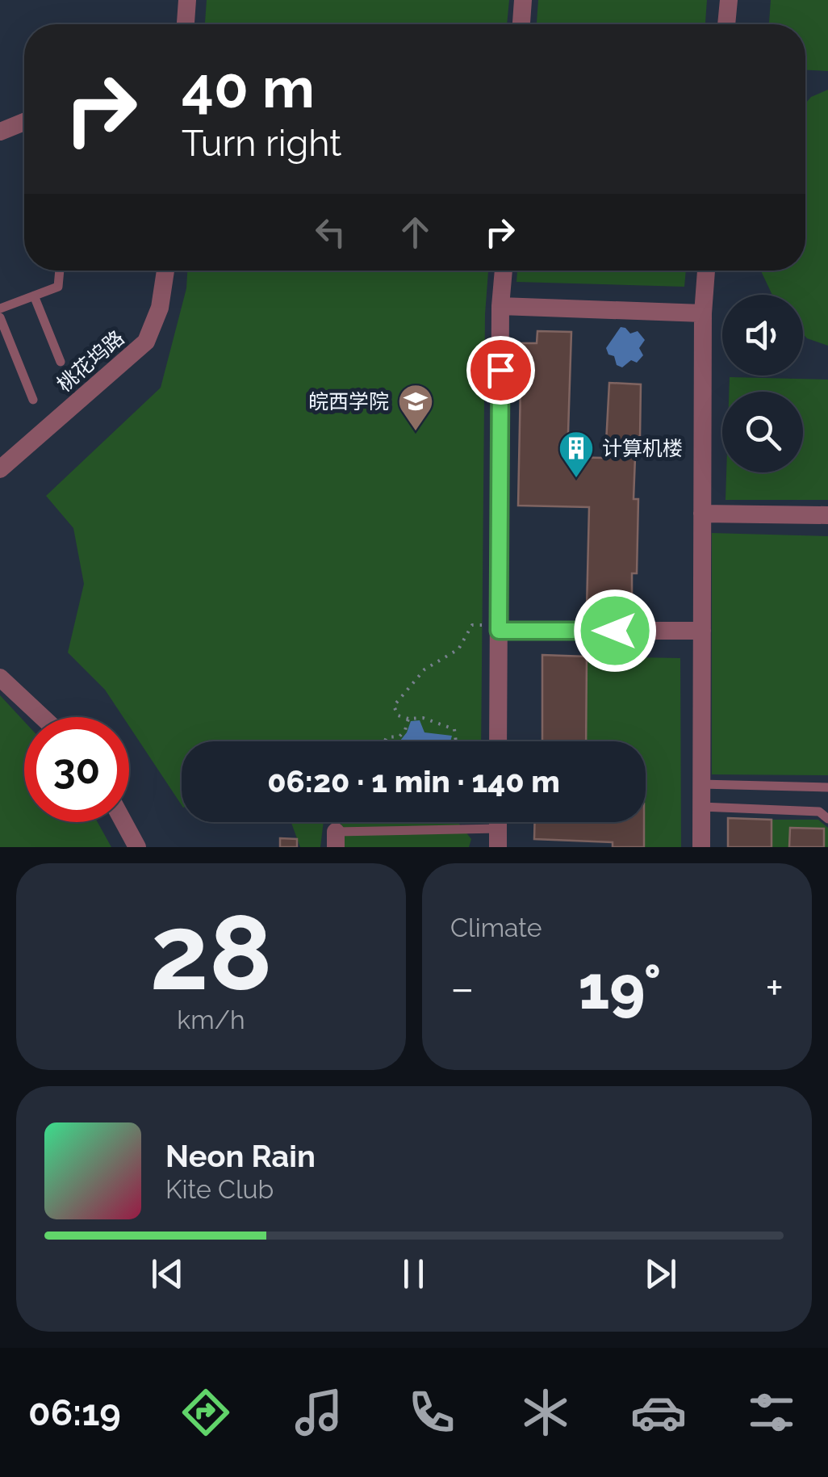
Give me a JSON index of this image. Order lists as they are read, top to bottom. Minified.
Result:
{"streets":{"street":["桃花坞路"]},"places":{"school or university":["皖西学院"],"building":["计算机楼"]},"page":{"turn":["40 m","Turn right"],"limit":"30","trip":"06:20 · 1 min · 140 m","tile":[["28","km/h"],"Climate"],"heat":["−","19°","+"],"song":["Neon Rain","Kite Club"],"tabs":"06:19"}}
